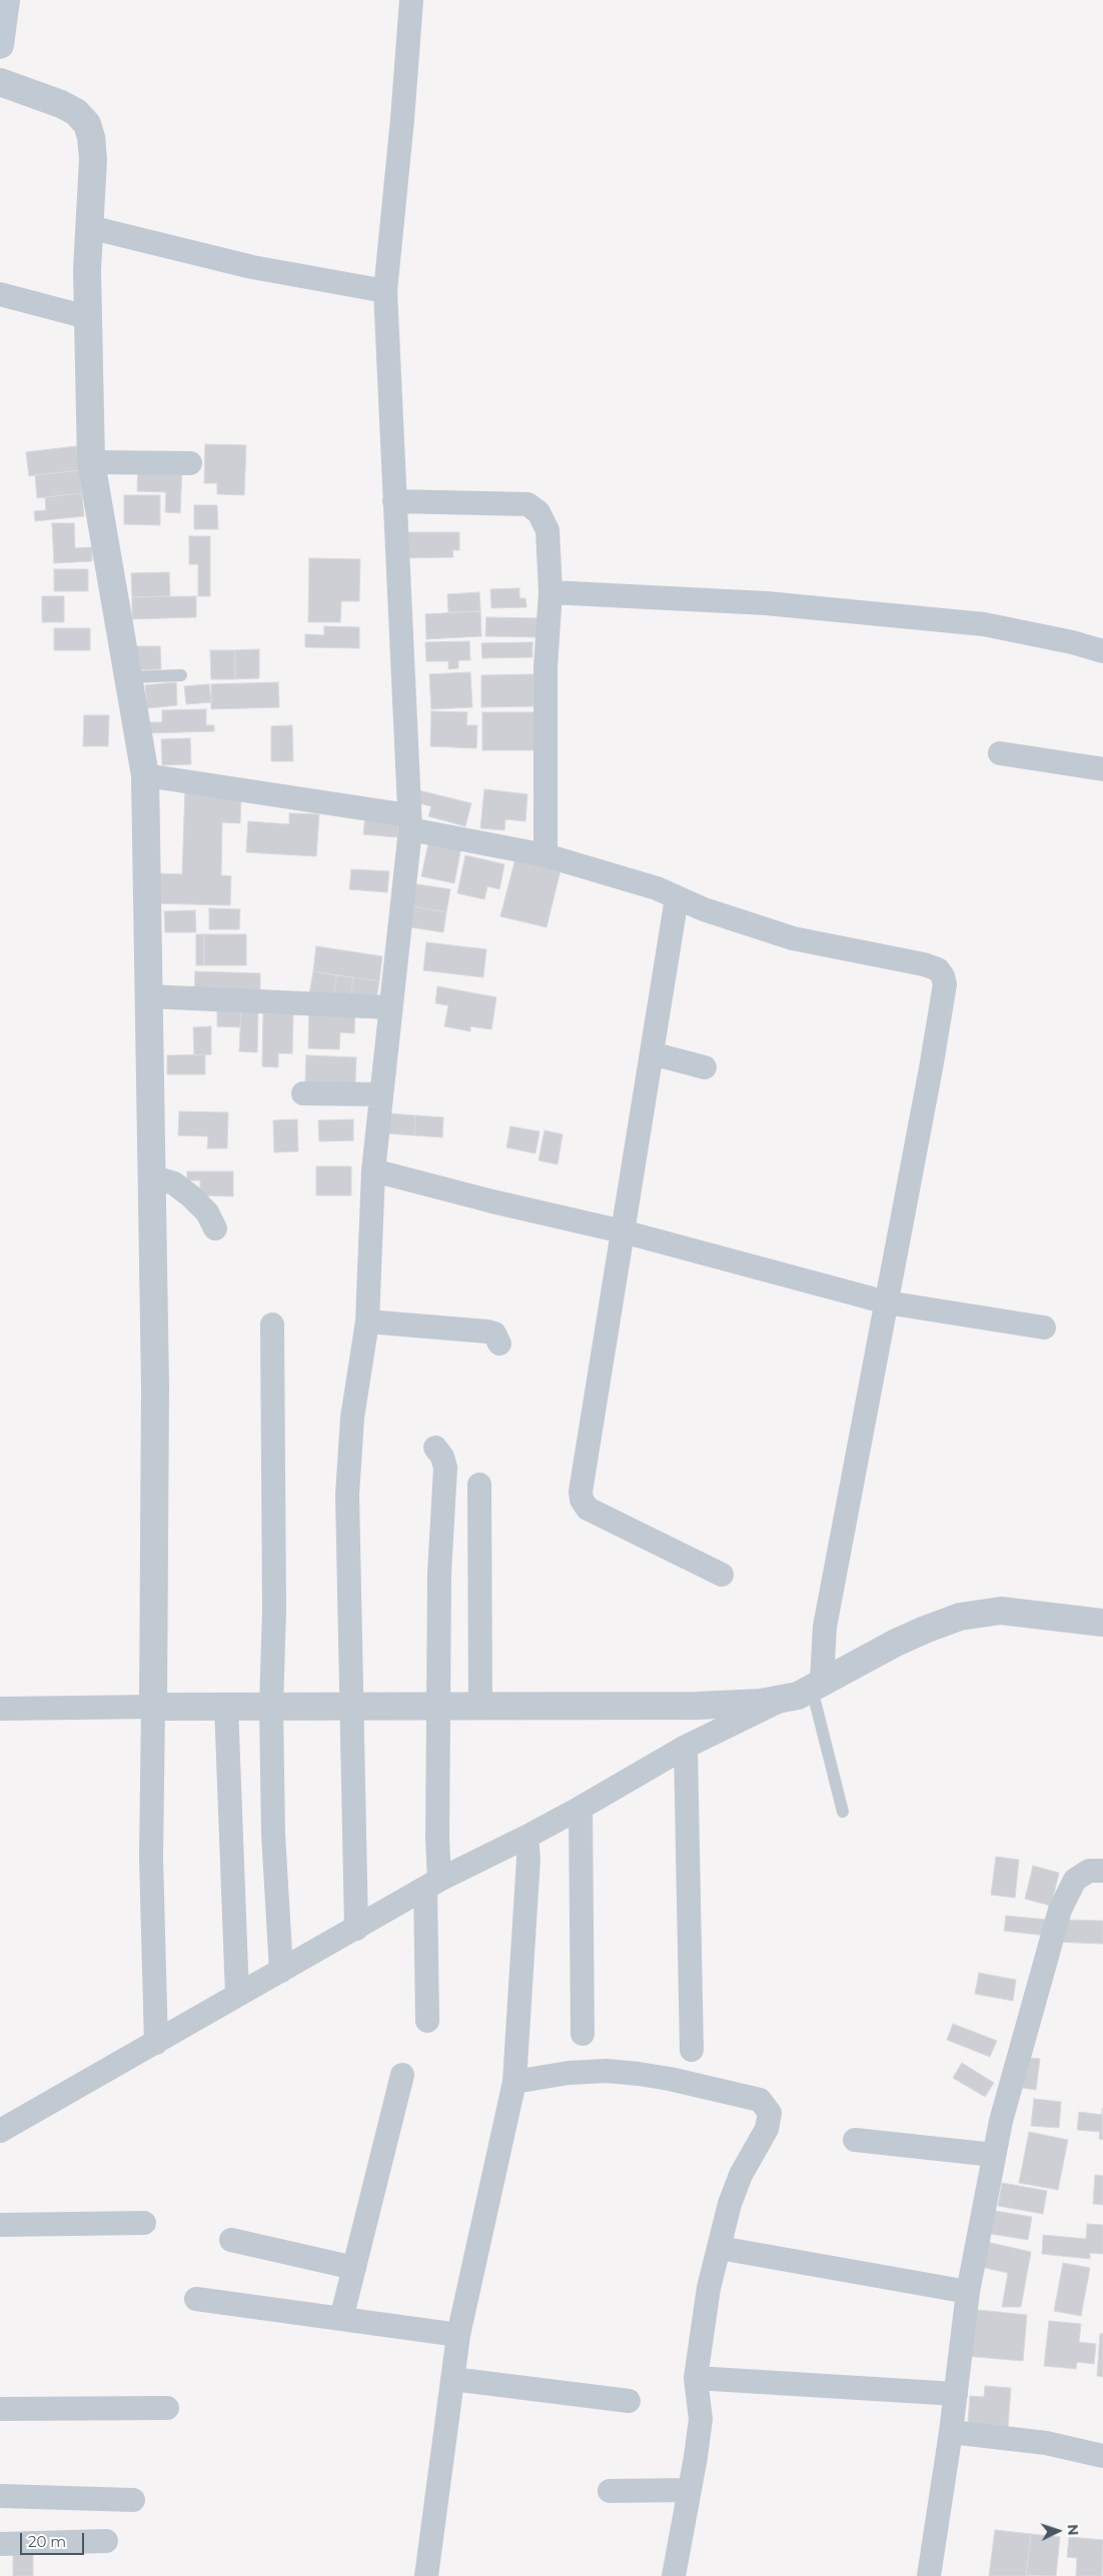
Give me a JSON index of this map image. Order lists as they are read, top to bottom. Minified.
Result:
{"scale_bar":"20 m","north":"right"}
